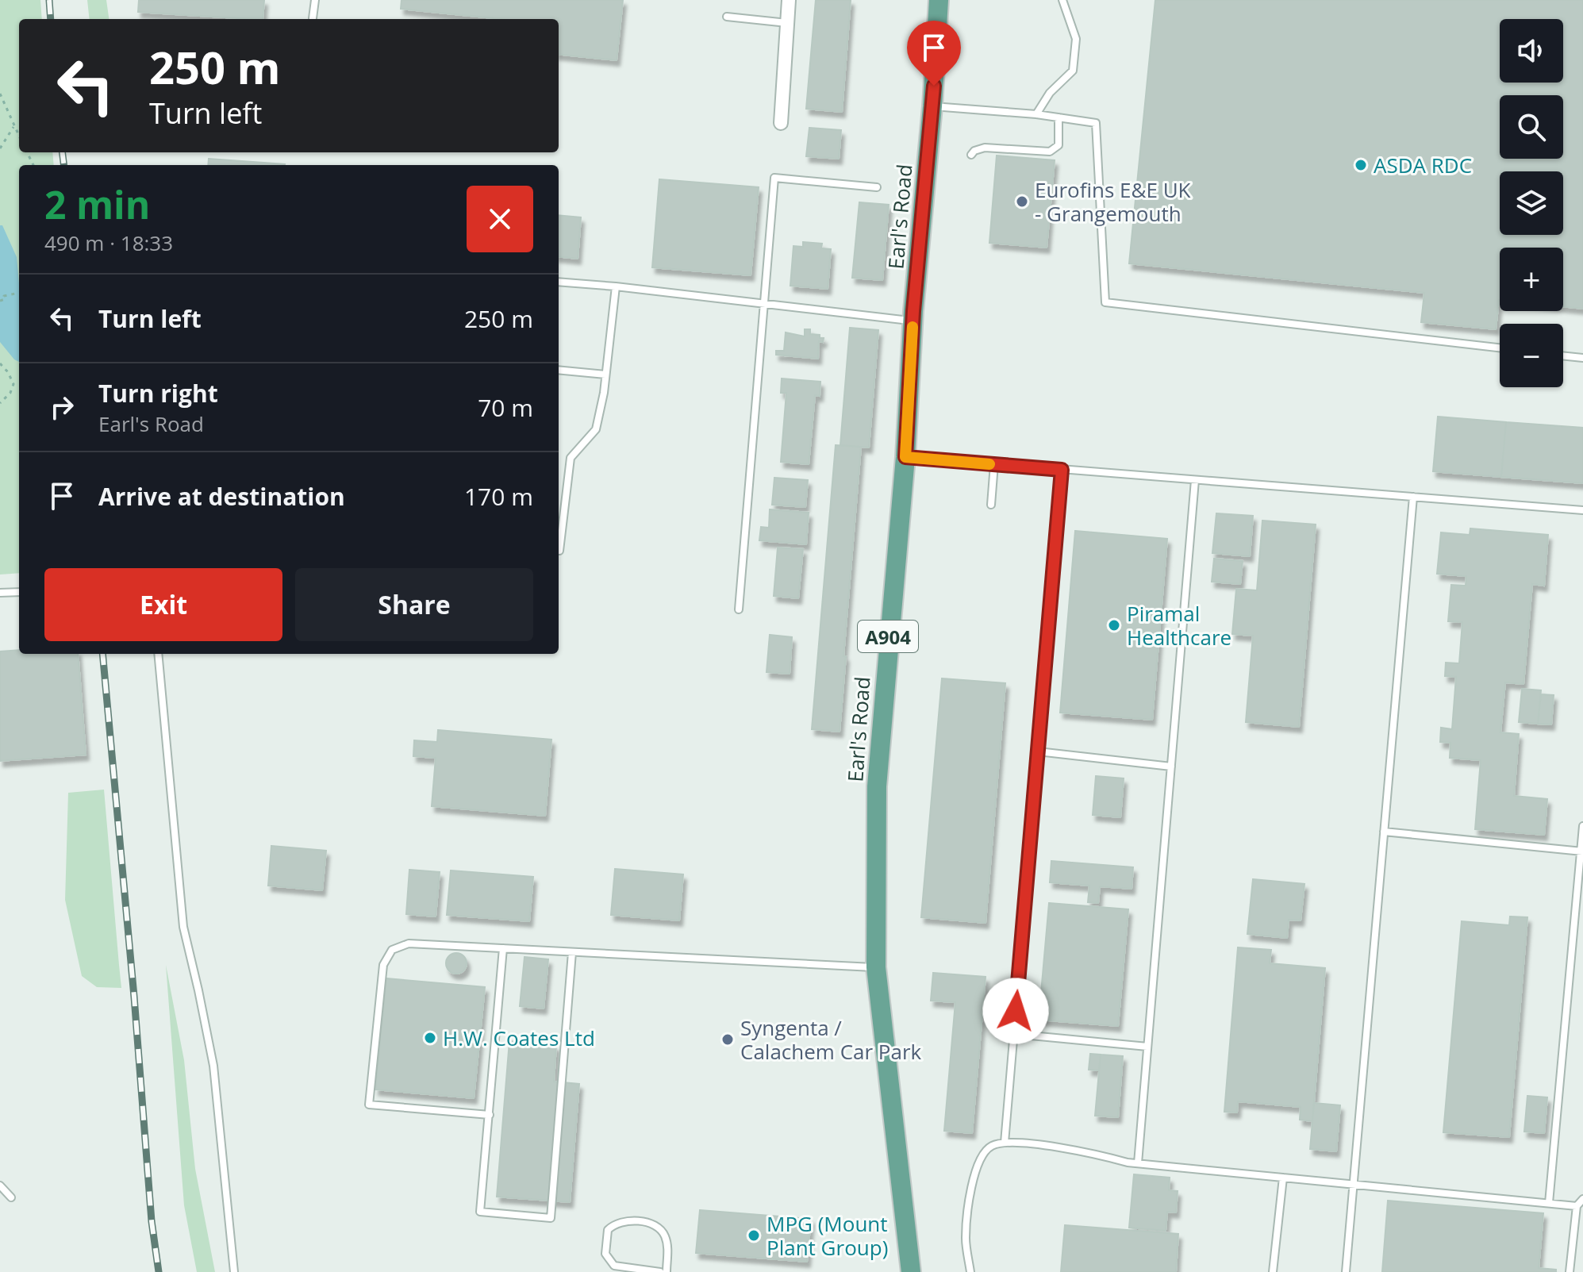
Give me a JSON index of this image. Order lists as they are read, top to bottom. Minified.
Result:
{"streets":{"main road":["Earl's Road","A904"]},"places":["ASDA RDC","Eurofins E&E UK - Grangemouth","Piramal Healthcare","H.W. Coates Ltd","Syngenta / Calachem Car Park","MPG (Mount Plant Group)"],"page":{"map_buttons":["+","−"],"turn":["250 m","Turn left"],"heading":["2 min","490 m · 18:33"],"list":[{"name":"Turn left","value":"250 m"},{"name":"Turn right","note":"Earl's Road","value":"70 m"},{"name":"Arrive at destination","value":"170 m"}],"buttons":["Exit","Share"]}}
